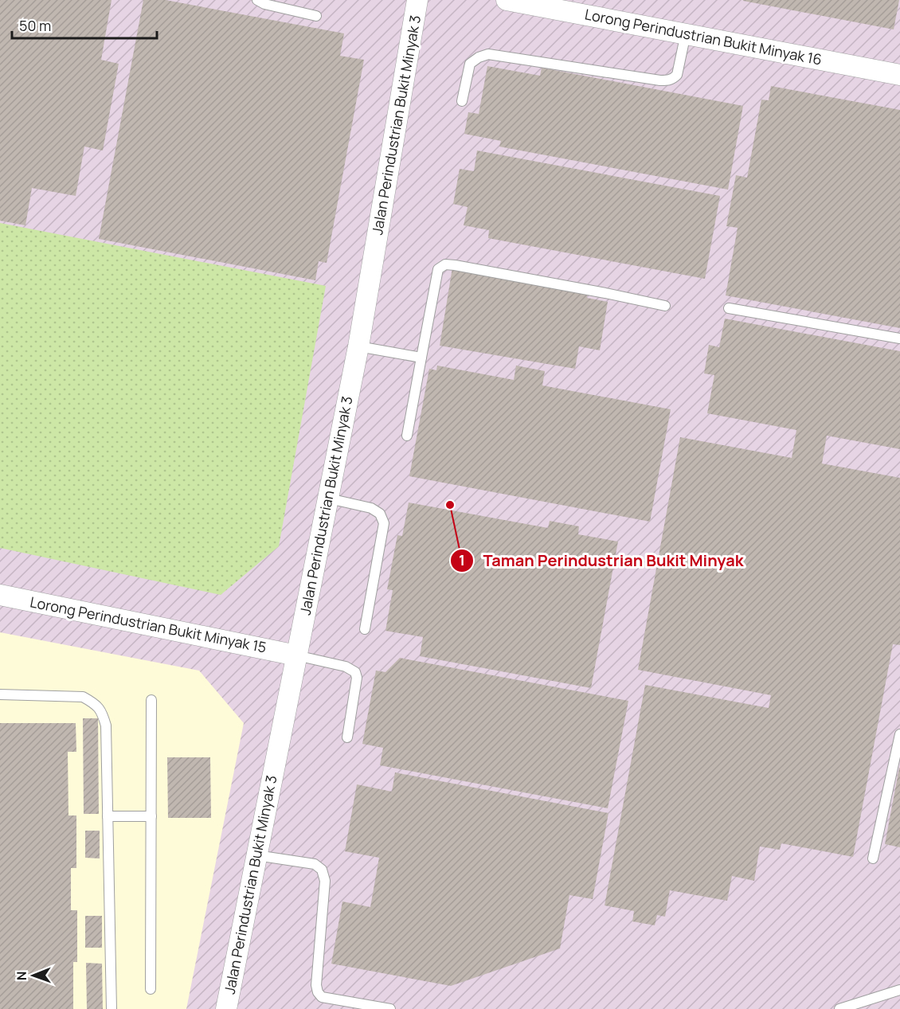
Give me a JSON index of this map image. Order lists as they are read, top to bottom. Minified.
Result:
{"streets":{"street":["Lorong Perindustrian Bukit Minyak 16","Jalan Perindustrian Bukit Minyak 3","Lorong Perindustrian Bukit Minyak 15"]},"crossings":[["Jalan Perindustrian Bukit Minyak 3","Lorong Perindustrian Bukit Minyak 15"]],"places":["Taman Perindustrian Bukit Minyak"],"scale_bar":"50 m","north":"left"}
